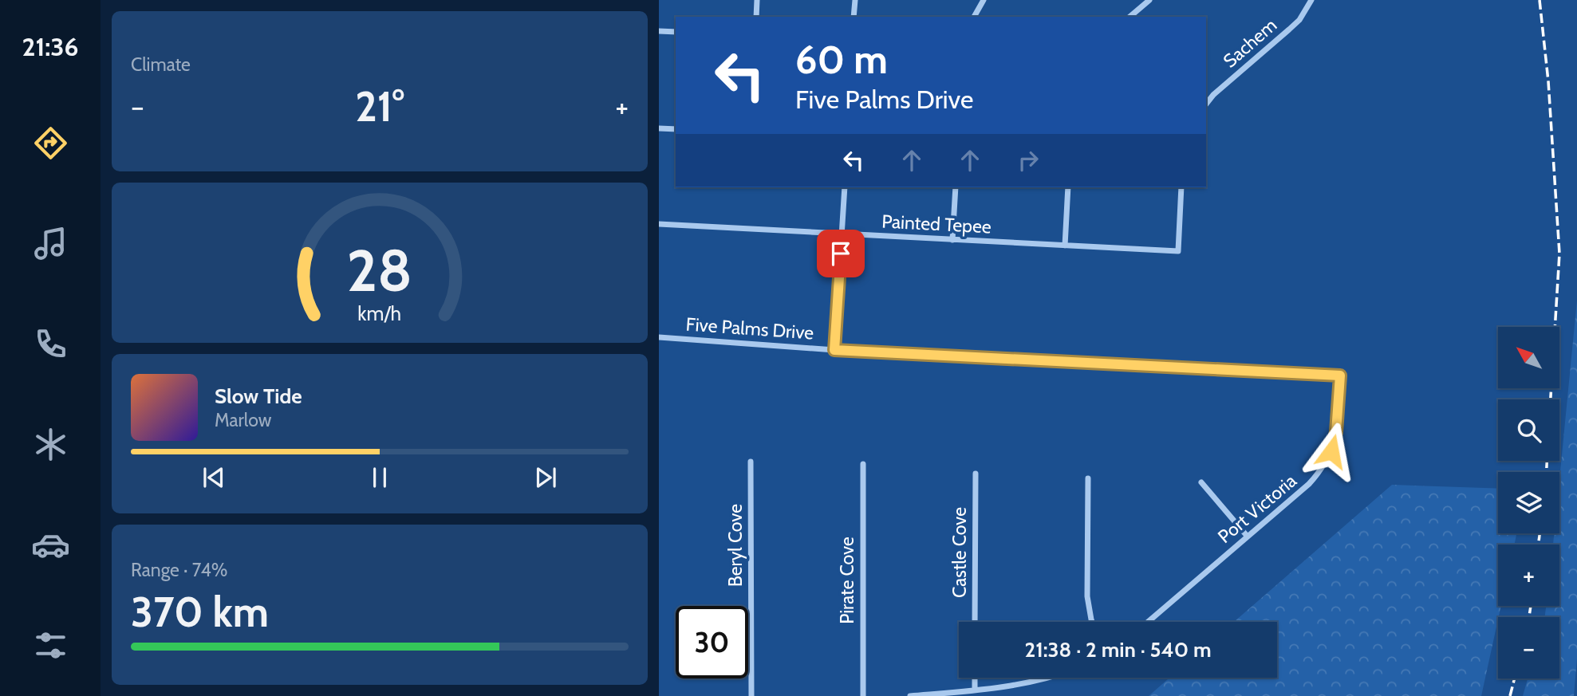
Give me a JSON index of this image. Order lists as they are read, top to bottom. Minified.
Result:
{"streets":{"street":["Sachem","Painted Tepee","Five Palms Drive","Port Victoria","Beryl Cove","Castle Cove","Pirate Cove"]},"crossings":[["Five Palms Drive","Port Victoria"]],"north":"top left","page":{"tabs":"21:36","tile":["Climate",["Range · 74%","370 km"]],"turn":["60 m","Five Palms Drive"],"heat":["−","21°","+"],"map_buttons":["+","−"],"song":["Slow Tide","Marlow"],"limit":"30","trip":"21:38 · 2 min · 540 m","gauge":["28","km/h"]}}
